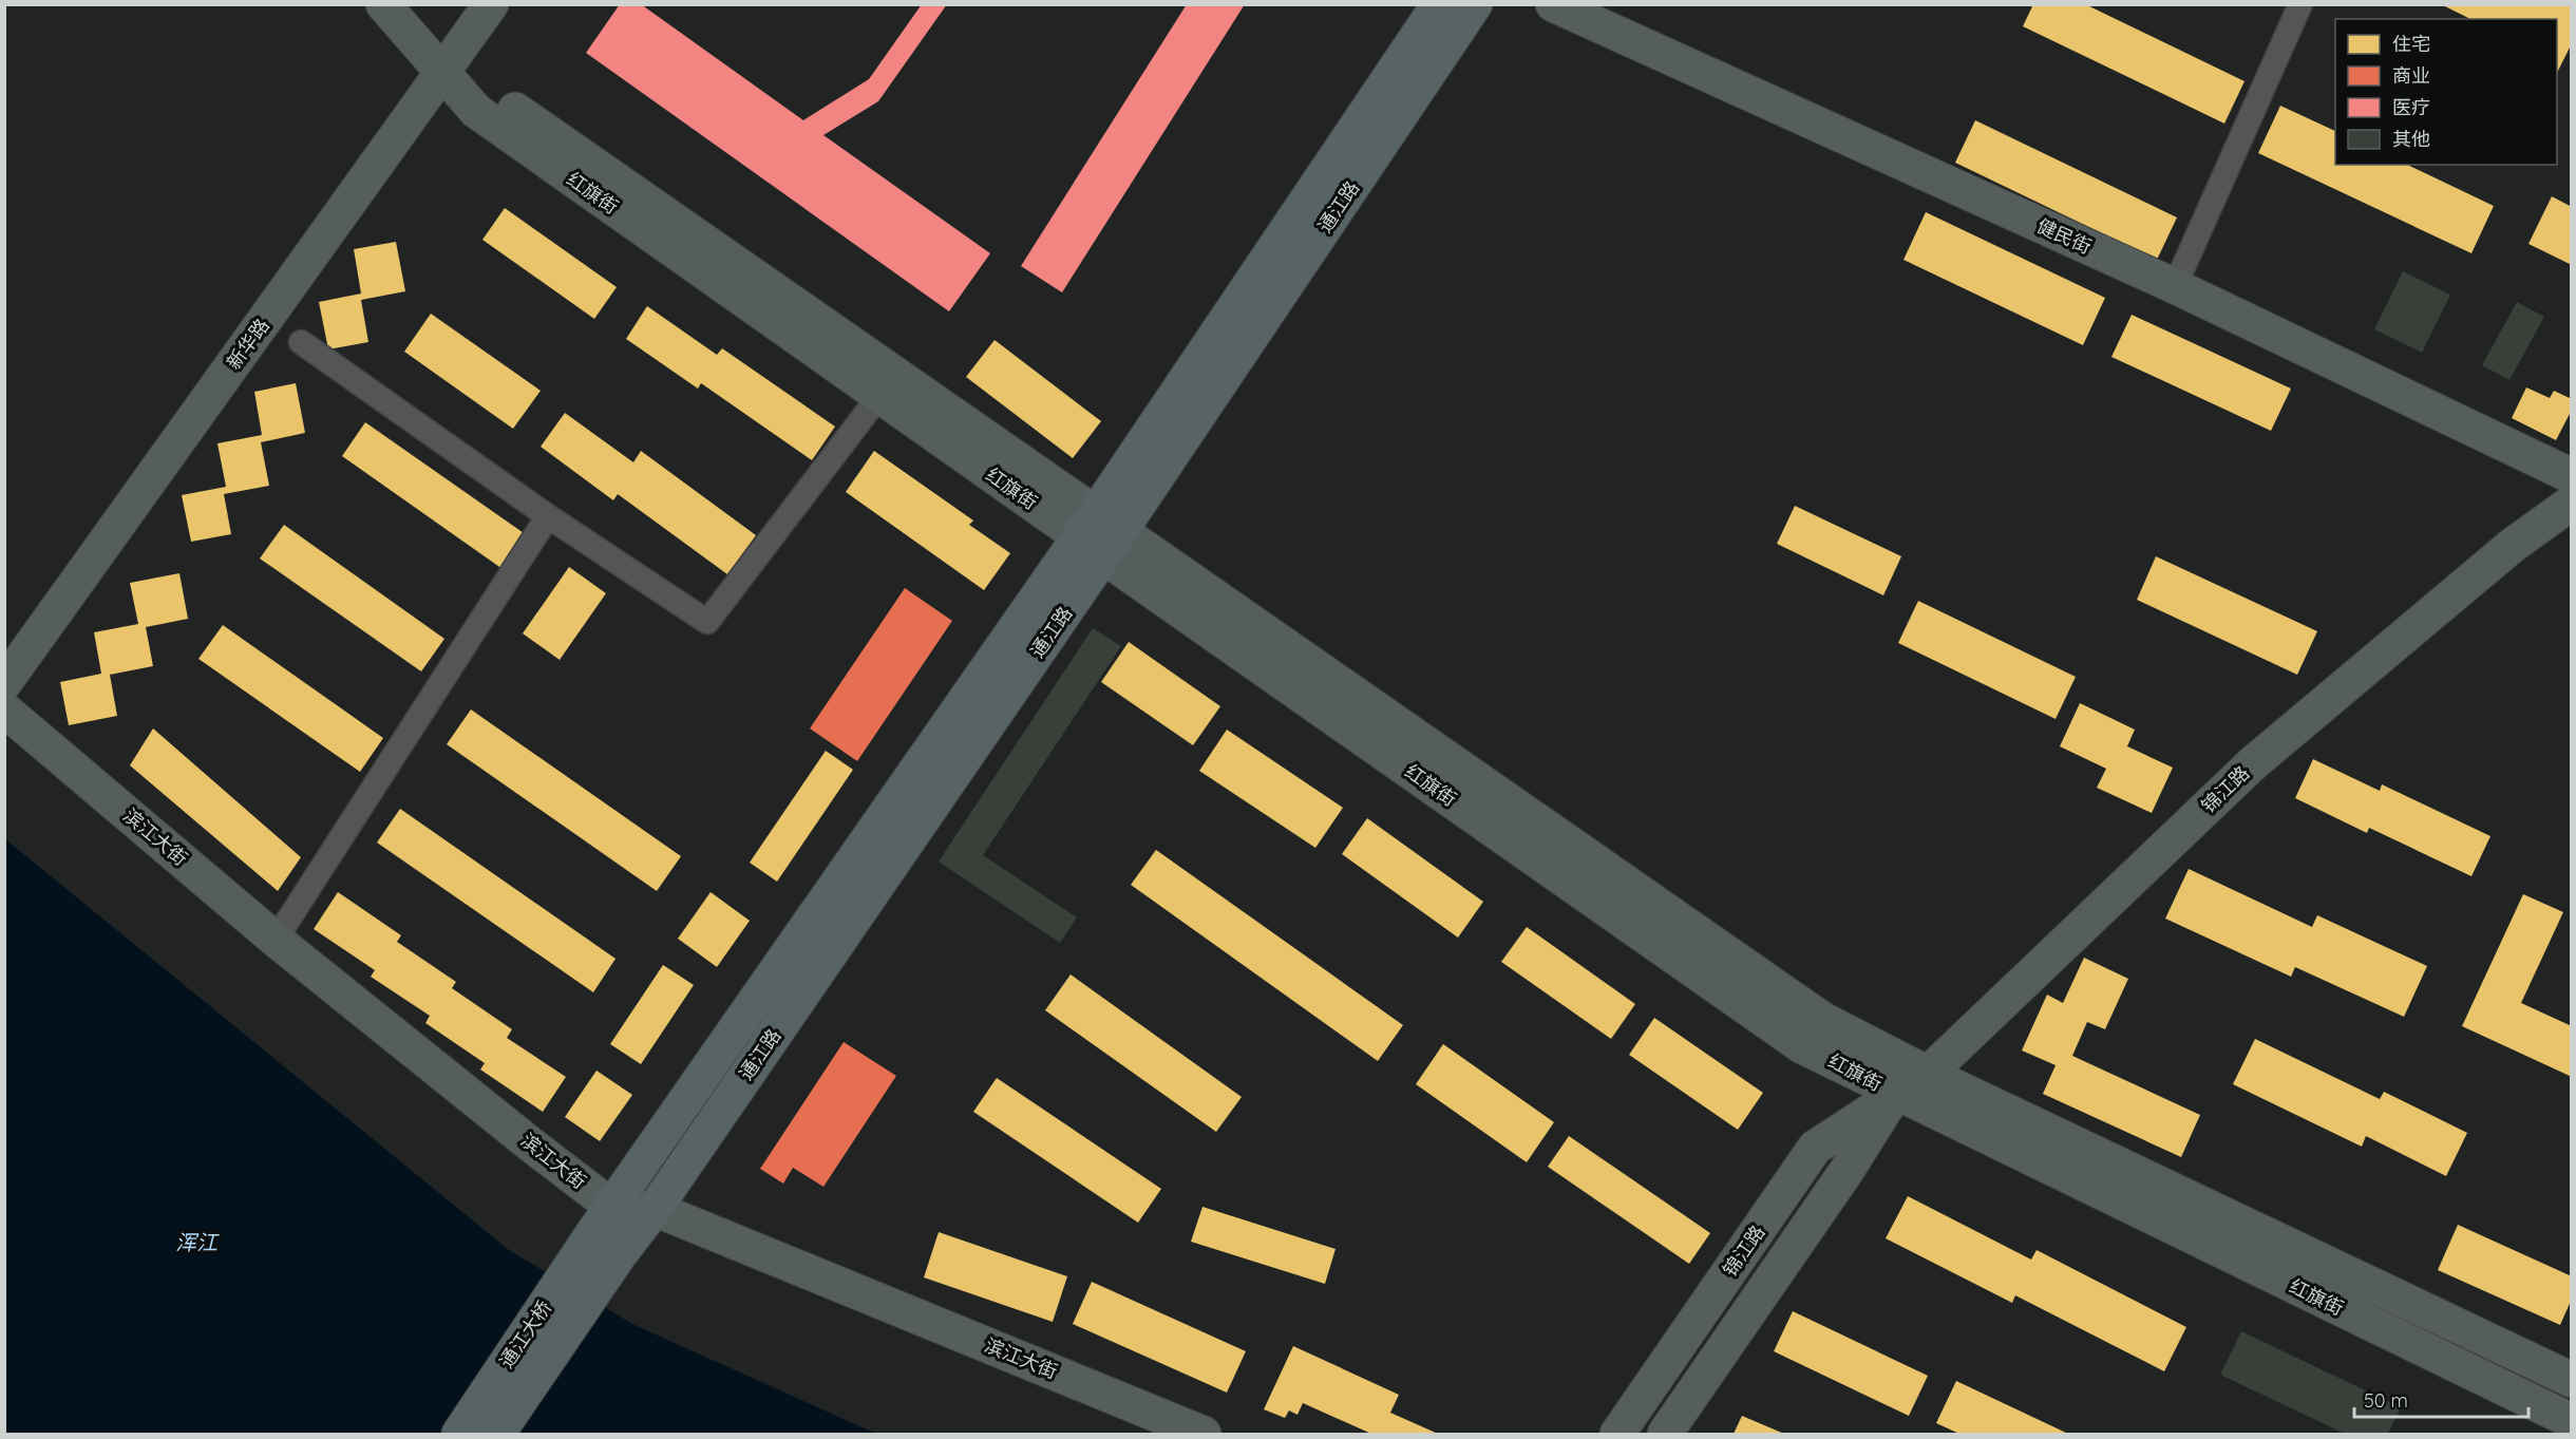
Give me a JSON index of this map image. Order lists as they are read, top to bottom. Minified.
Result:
{"streets":{"main road":["红旗街","通江路","健民街","新华路","锦江路","滨江大街","通江大桥"]},"crossings":[["红旗街","通江路"],["红旗街","新华路"],["红旗街","锦江路"],["通江路","滨江大街"],["通江路","通江大桥"]],"water":["浑江"],"legend":["住宅","商业","医疗","其他"],"scale_bar":"50 m"}
